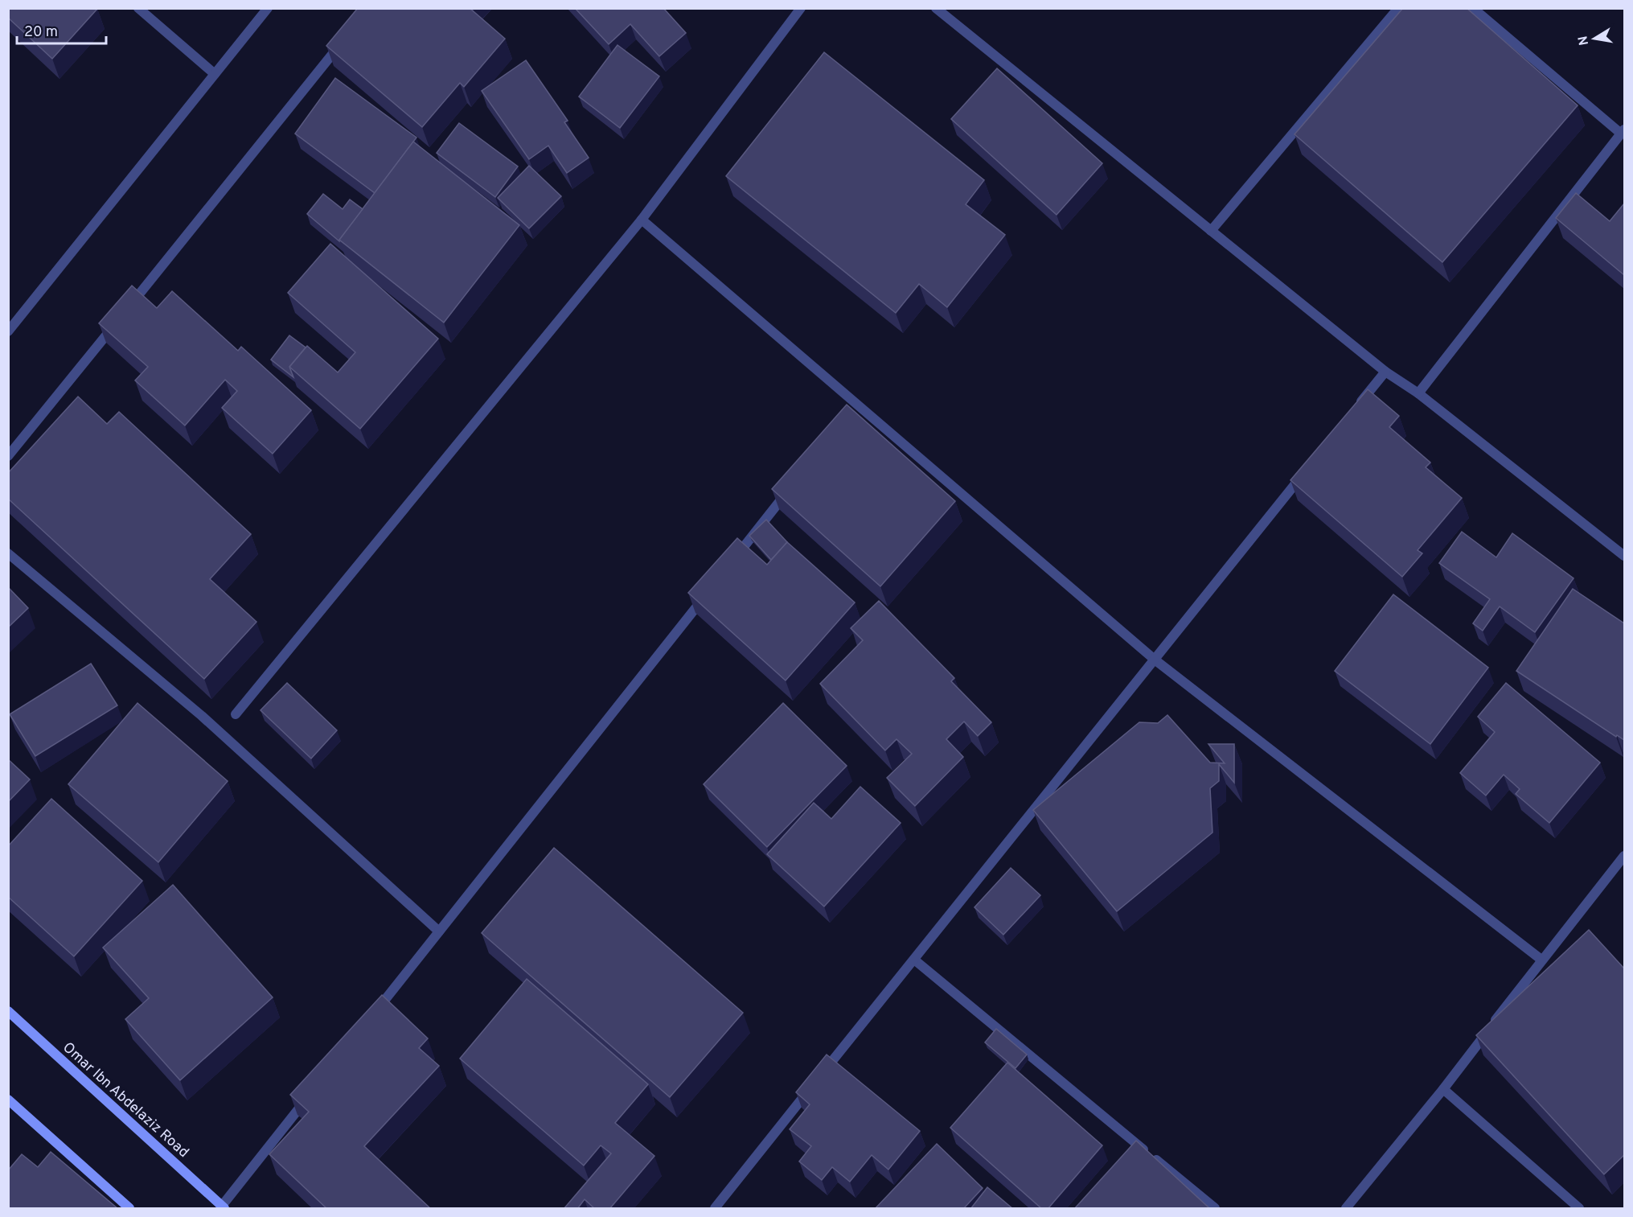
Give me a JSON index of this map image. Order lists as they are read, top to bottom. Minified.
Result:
{"streets":{"street":["Omar Ibn Abdelaziz Road"]},"scale_bar":"20 m","north":"left"}
